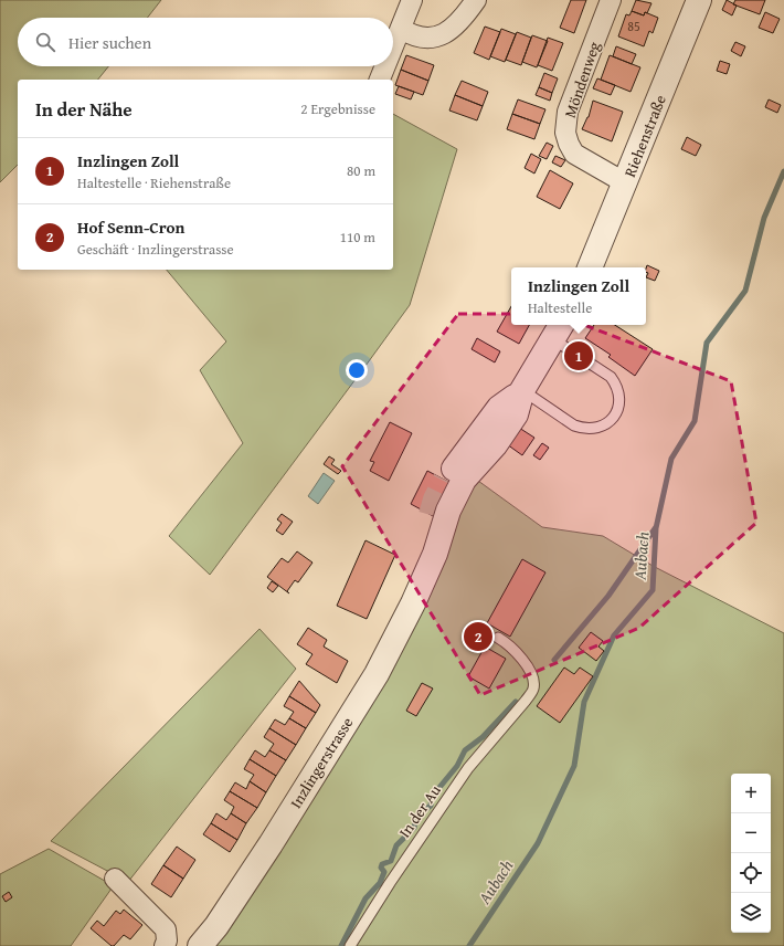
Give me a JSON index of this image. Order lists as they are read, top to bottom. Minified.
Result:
{"streets":{"street":["Möndenweg","Riehenstraße","Inzlingerstrasse"],"lane":["In der Au"]},"crossings":[["Möndenweg","Riehenstraße"]],"water":["Aubach"],"house_numbers":["85"],"page":{"search":"Hier suchen","heading":["In der Nähe","2 Ergebnisse"],"list":[{"mark":"1","name":"Inzlingen Zoll","note":"Haltestelle · Riehenstraße","value":"80 m"},{"mark":"2","name":"Hof Senn-Cron","note":"Geschäft · Inzlingerstrasse","value":"110 m"}],"popup":["Inzlingen Zoll","Haltestelle"],"pins":["1","2"],"map_buttons":["+","−"]}}
